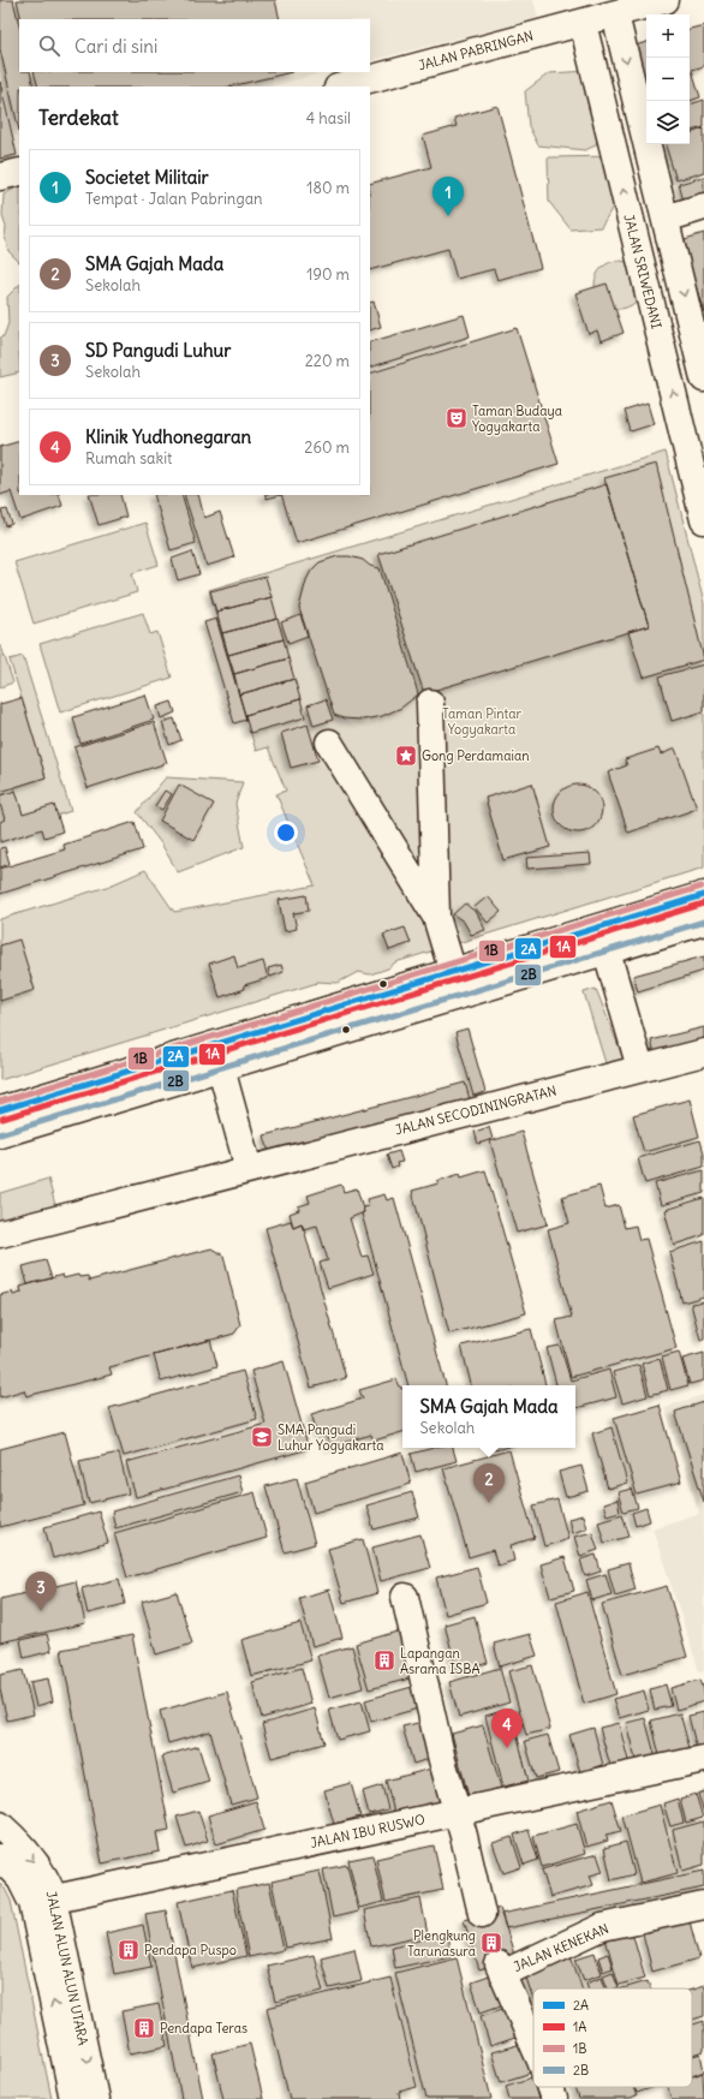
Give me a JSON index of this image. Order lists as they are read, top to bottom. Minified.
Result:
{"streets":{"street":["JALAN PABRINGAN","JALAN SRIWEDANI","JALAN SECODININGRATAN","JALAN IBU RUSWO","JALAN KENEKAN","JALAN ALUN ALUN UTARA"]},"crossings":[["JALAN PABRINGAN","JALAN SRIWEDANI"],["JALAN IBU RUSWO","JALAN ALUN ALUN UTARA"]],"parks":["Taman Pintar Yogyakarta"],"places":{"theatre":["Taman Budaya Yogyakarta"],"place":["Gong Perdamaian"],"school or university":["SMA Pangudi Luhur Yogyakarta"],"building":["Lapangan Asrama ISBA","Plengkung Tarunasura","Pendapa Puspo","Pendapa Teras"]},"lines":["transit line 1B","transit line 2A","transit line 1A","transit line 2B"],"legend":["2A","1A","1B","2B"],"page":{"map_buttons":["+","−"],"search":"Cari di sini","heading":["Terdekat","4 hasil"],"list":[{"mark":"1","name":"Societet Militair","note":"Tempat · Jalan Pabringan","value":"180 m"},{"mark":"2","name":"SMA Gajah Mada","note":"Sekolah","value":"190 m"},{"mark":"3","name":"SD Pangudi Luhur","note":"Sekolah","value":"220 m"},{"mark":"4","name":"Klinik Yudhonegaran","note":"Rumah sakit","value":"260 m"}],"pins":["1","2","3","4"],"popup":["SMA Gajah Mada","Sekolah"]}}
